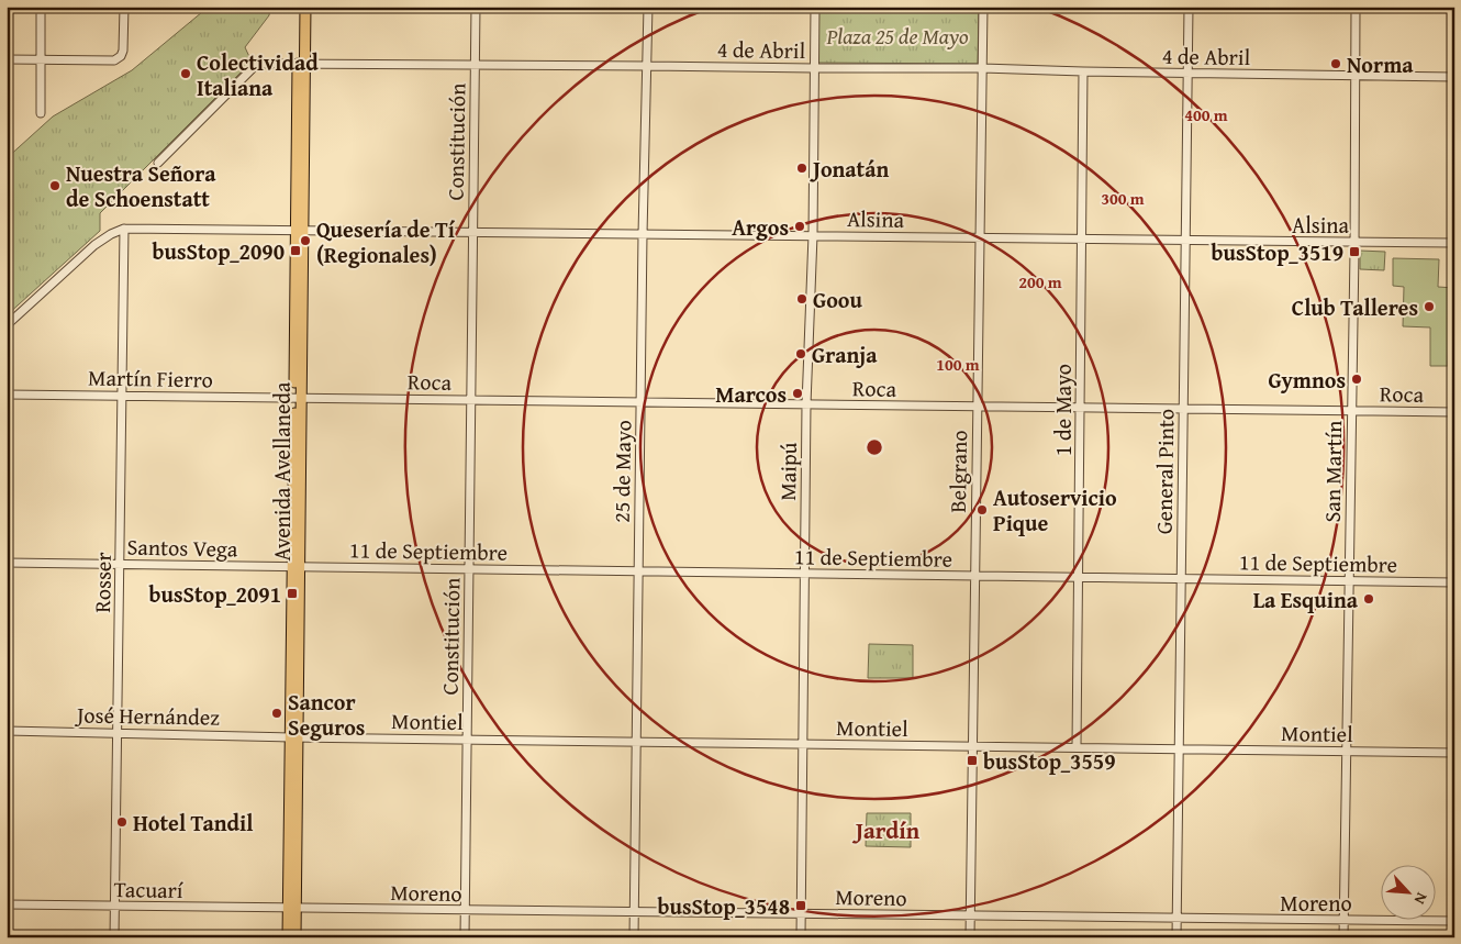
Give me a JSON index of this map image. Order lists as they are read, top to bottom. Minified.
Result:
{"streets":{"main road":["Avenida Avellaneda"],"street":["4 de Abril","Constitución","Alsina","Martín Fierro","Roca","1 de Mayo","25 de Mayo","Maipú","Belgrano","General Pinto","San Martín","Santos Vega","11 de Septiembre","Rosser","José Hernández","Montiel","Tacuarí","Moreno"]},"crossings":[["4 de Abril","Constitución"],["4 de Abril","1 de Mayo"],["4 de Abril","Avenida Avellaneda"],["4 de Abril","25 de Mayo"],["4 de Abril","Maipú"],["4 de Abril","Belgrano"],["4 de Abril","General Pinto"],["4 de Abril","San Martín"],["Constitución","Alsina"],["Constitución","Roca"],["Constitución","11 de Septiembre"],["Constitución","Montiel"],["Constitución","Moreno"],["Alsina","1 de Mayo"],["Alsina","Avenida Avellaneda"],["Alsina","25 de Mayo"],["Alsina","Maipú"],["Alsina","Belgrano"],["Alsina","General Pinto"],["Alsina","San Martín"],["Alsina","Rosser"],["Martín Fierro","Roca"],["Martín Fierro","Avenida Avellaneda"],["Martín Fierro","Rosser"],["Roca","1 de Mayo"],["Roca","Avenida Avellaneda"],["Roca","25 de Mayo"],["Roca","Maipú"],["Roca","Belgrano"],["Roca","General Pinto"],["Roca","San Martín"],["1 de Mayo","11 de Septiembre"],["1 de Mayo","Montiel"],["Avenida Avellaneda","Santos Vega"],["Avenida Avellaneda","11 de Septiembre"],["Avenida Avellaneda","José Hernández"],["Avenida Avellaneda","Montiel"],["Avenida Avellaneda","Tacuarí"],["Avenida Avellaneda","Moreno"],["25 de Mayo","11 de Septiembre"],["25 de Mayo","Montiel"],["25 de Mayo","Moreno"],["Maipú","11 de Septiembre"],["Maipú","Montiel"],["Maipú","Moreno"],["Belgrano","11 de Septiembre"],["Belgrano","Montiel"],["Belgrano","Moreno"],["General Pinto","11 de Septiembre"],["General Pinto","Montiel"],["General Pinto","Moreno"],["San Martín","11 de Septiembre"],["San Martín","Montiel"],["San Martín","Moreno"],["Santos Vega","11 de Septiembre"],["Santos Vega","Rosser"],["Rosser","José Hernández"],["Rosser","Tacuarí"],["José Hernández","Montiel"],["Tacuarí","Moreno"]],"districts":["Jardín"],"parks":["Plaza 25 de Mayo"],"places":{"other":["Norma","Colectividad Italiana","Jonatán","Nuestra Señora de Schoenstatt","Argos","Quesería de Tí (Regionales)","Goou","Club Talleres","Granja","Gymnos","Marcos","Autoservicio Pique","La Esquina","Sancor Seguros","Hotel Tandil"],"transit":["busStop_2090","busStop_3519","busStop_2091","busStop_3559","busStop_3548"]},"north":"bottom right","rings":["400 m","300 m","200 m","100 m"]}
